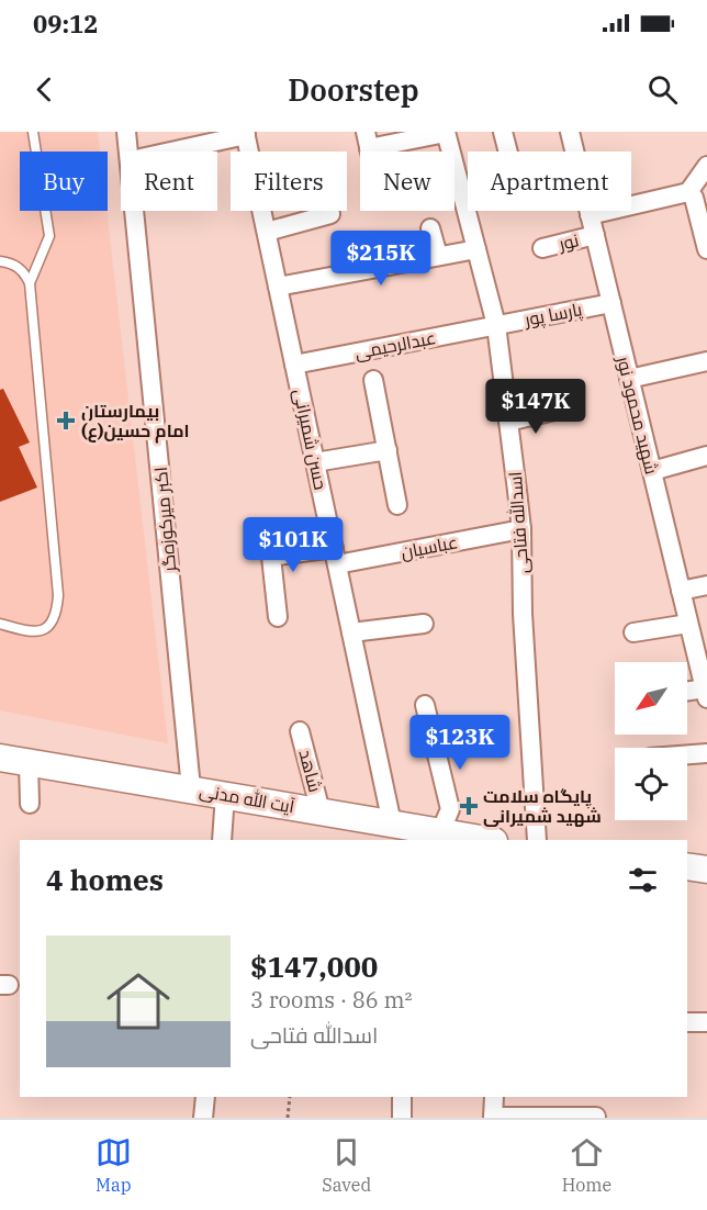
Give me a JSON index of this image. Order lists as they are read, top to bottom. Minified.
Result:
{"streets":{"main road":["آیت الله مدنی"],"street":["نور","پارسا پور","عبدالرحیمی","شهید محمود نور","حسن شمیرانی","اکبر میرکوزه‌گر","اسدالله فتاحی","عباسیان","شاهد"]},"crossings":[["نور","شهید محمود نور"],["پارسا پور","عبدالرحیمی"],["پارسا پور","شهید محمود نور"],["پارسا پور","اسدالله فتاحی"],["عبدالرحیمی","حسن شمیرانی"],["عبدالرحیمی","اسدالله فتاحی"],["حسن شمیرانی","عباسیان"],["حسن شمیرانی","آیت الله مدنی"],["اکبر میرکوزه‌گر","آیت الله مدنی"],["اسدالله فتاحی","عباسیان"],["شاهد","آیت الله مدنی"]],"places":{"health":["بیمارستان امام حسین(ع)","پایگاه سلامت شهید شمیرانی"]},"north":"bottom left","page":{"status":"09:12","header":"Doorstep","chip":["Buy","Rent","Filters","New","Apartment"],"price":["$215K","$147K","$101K","$123K"],"heading":"4 homes","list":[{"name":"$147,000","note":"3 rooms · 86 m² · اسدالله فتاحی"}],"tabs":["Map","Saved","Home"]}}
